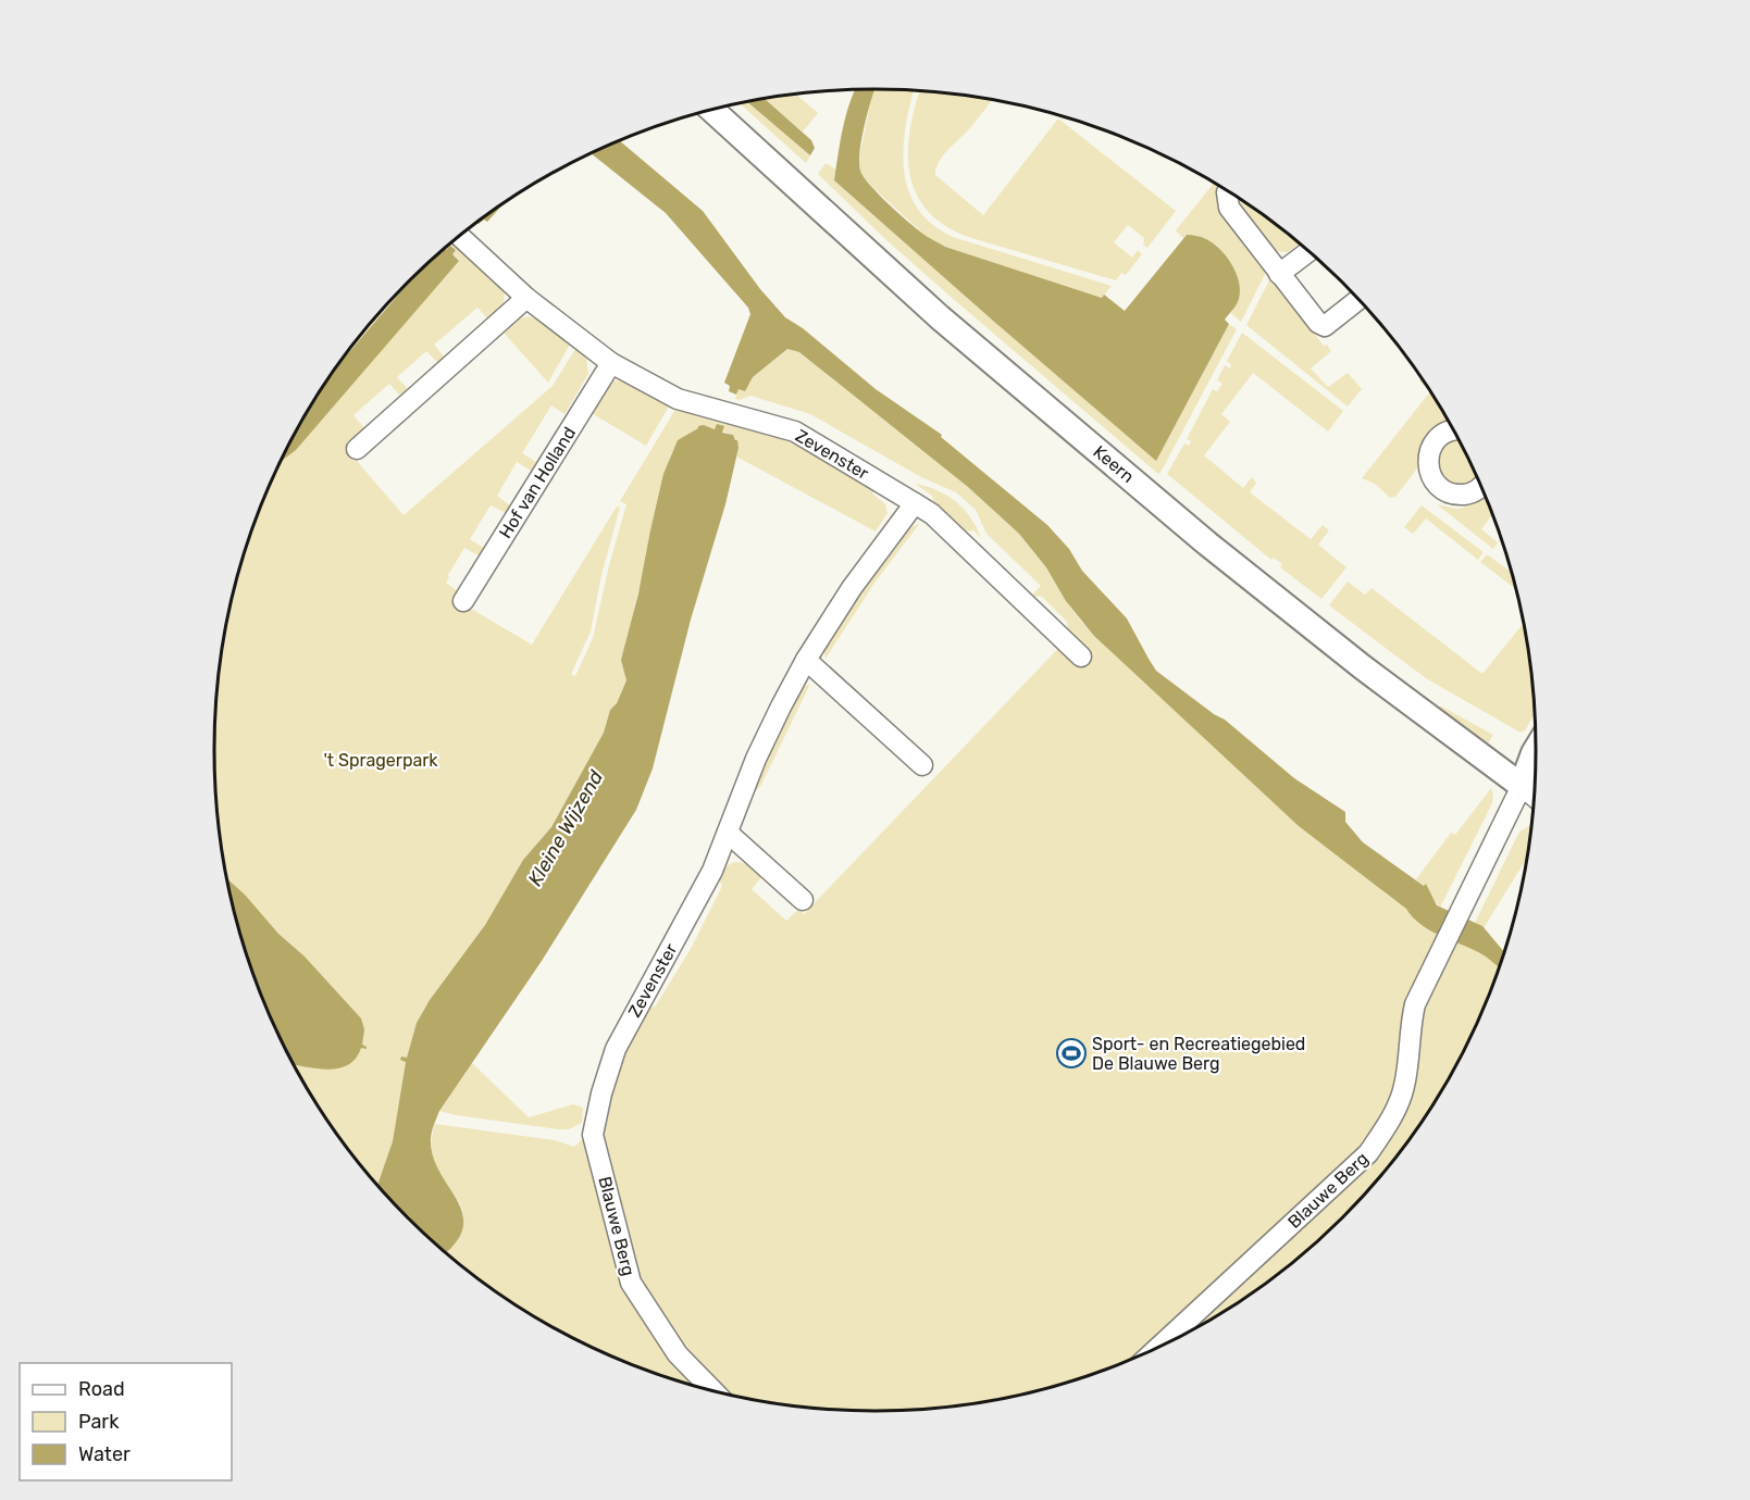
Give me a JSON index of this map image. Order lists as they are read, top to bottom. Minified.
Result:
{"streets":{"street":["Zevenster","Keern","Hof van Holland","Blauwe Berg"]},"crossings":[["Zevenster","Hof van Holland"],["Zevenster","Blauwe Berg"],["Keern","Blauwe Berg"]],"water":["Kleine Wijzend"],"parks":["'t Spragerpark"],"places":{"sports":["Sport- en Recreatiegebied De Blauwe Berg"]},"legend":["Road","Park","Water"]}
